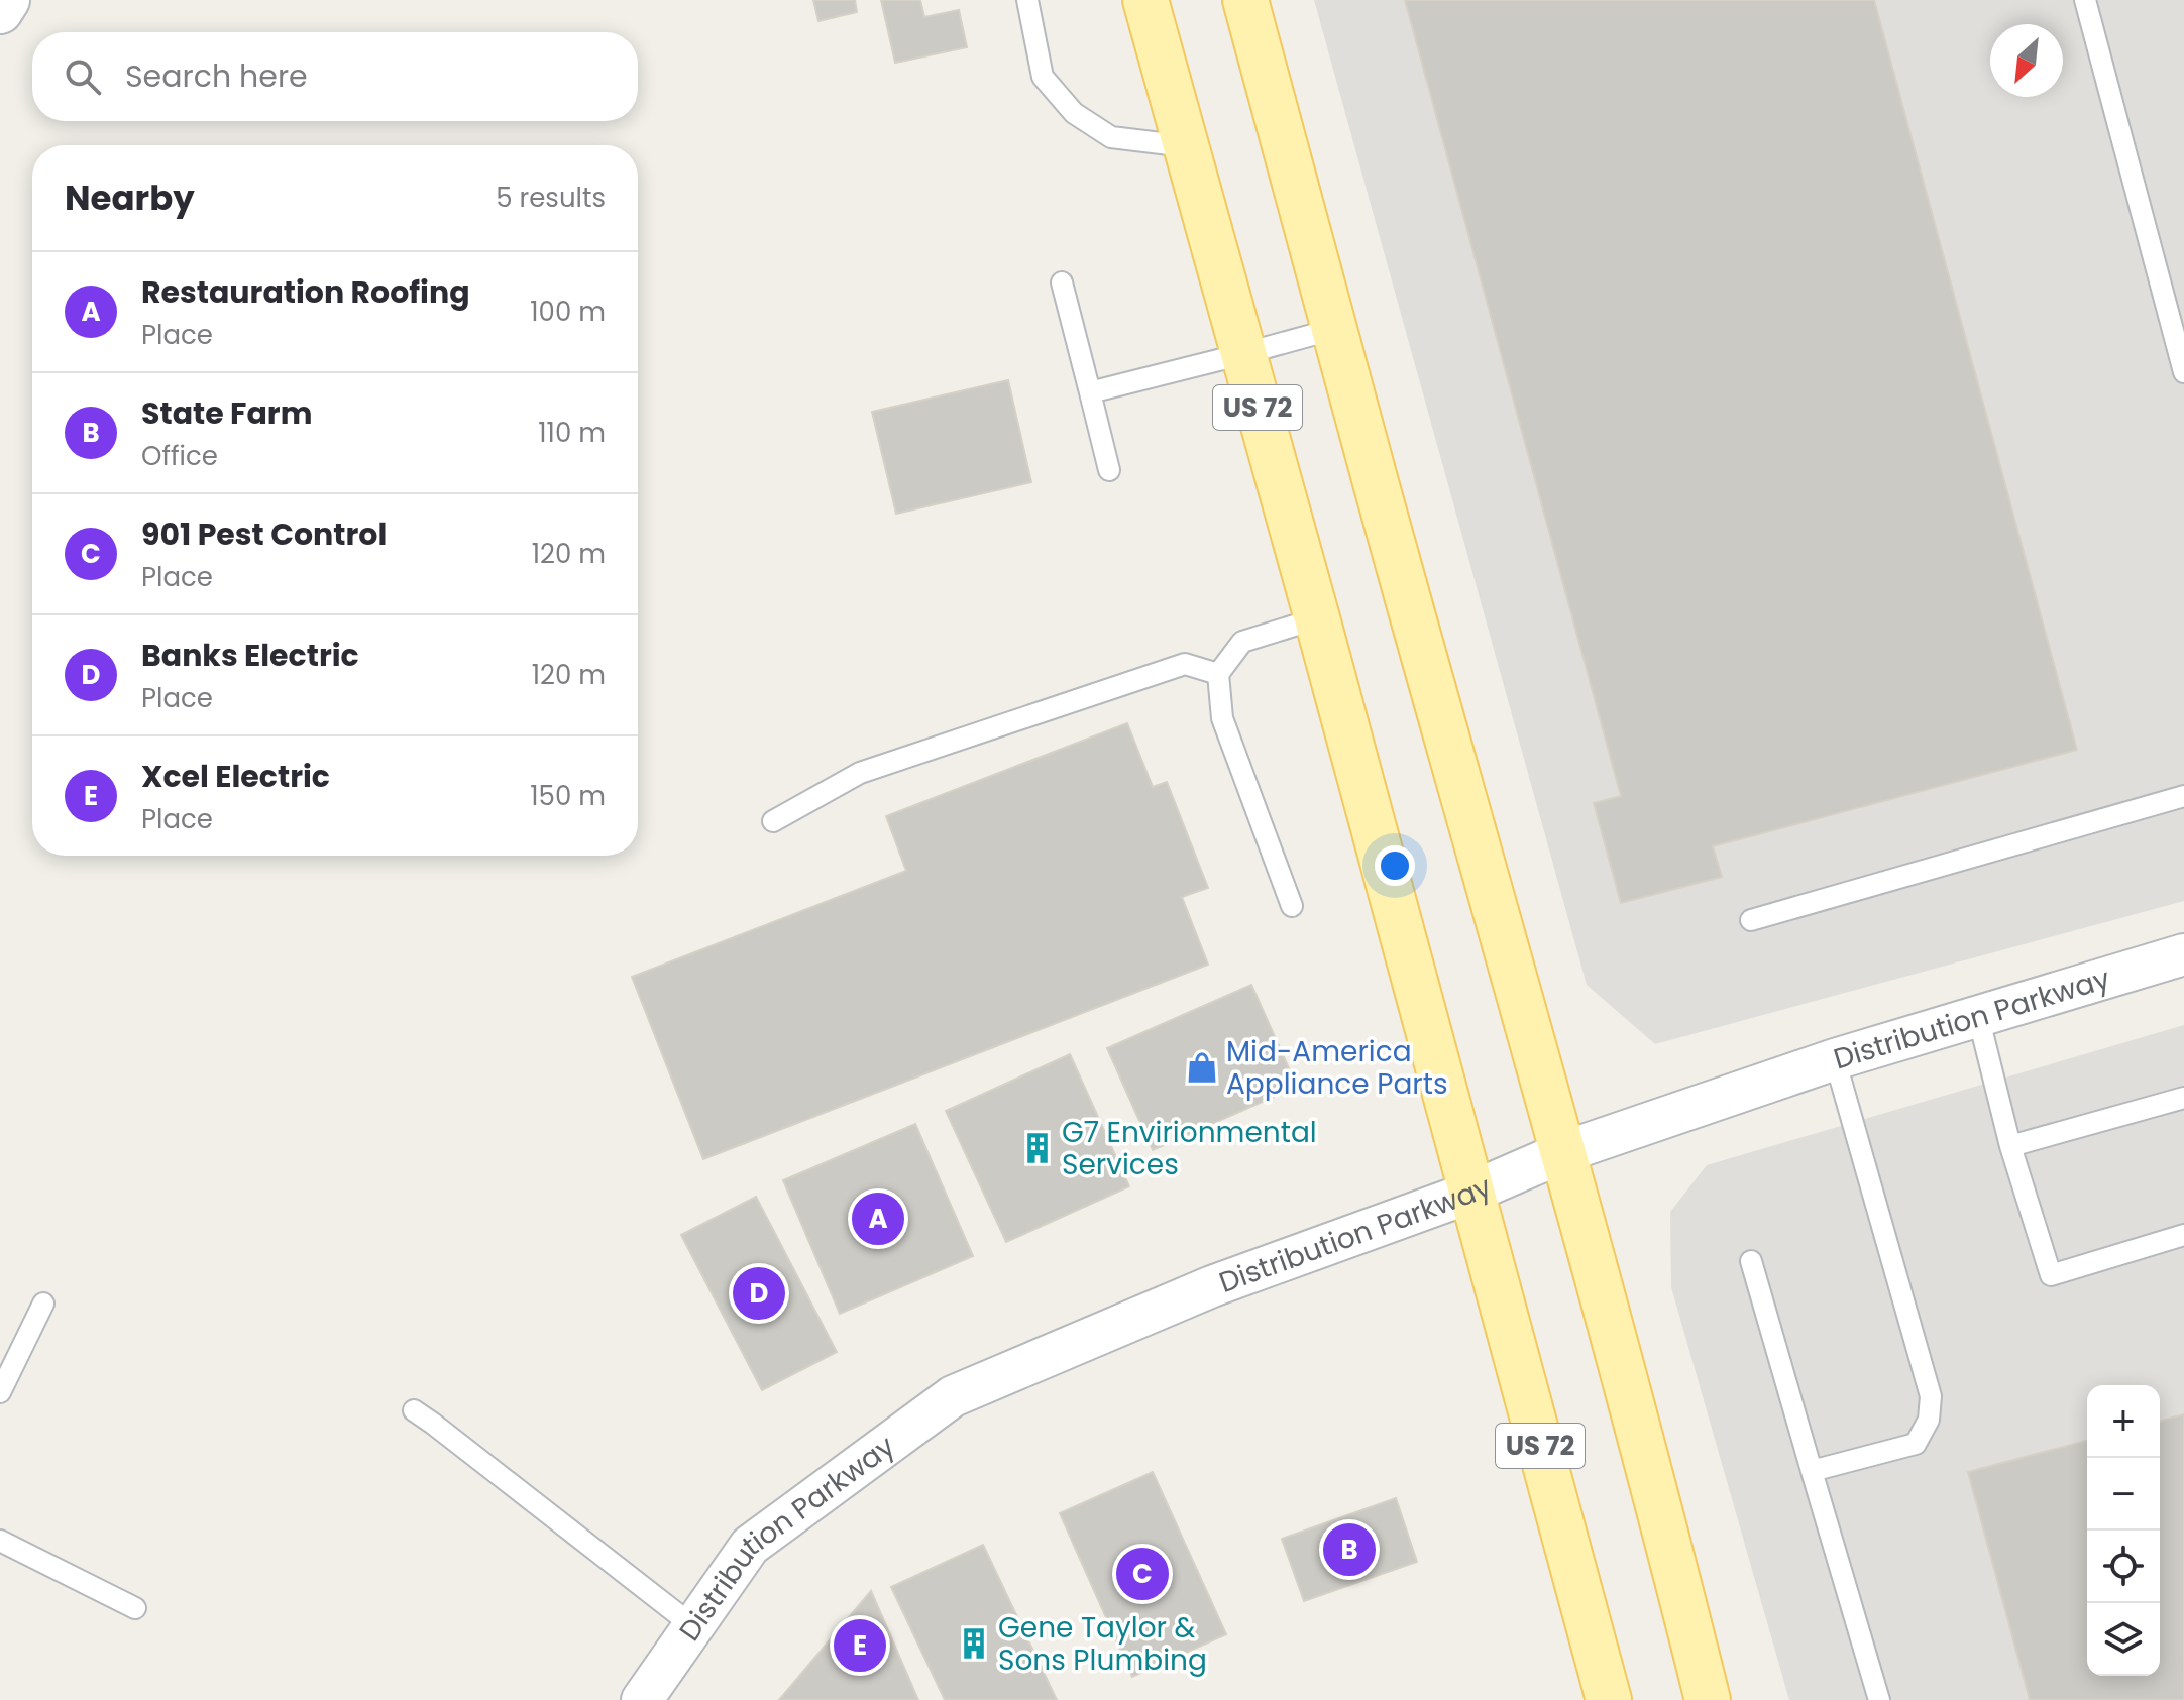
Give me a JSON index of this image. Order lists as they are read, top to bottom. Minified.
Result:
{"streets":{"main road":["US 72"],"street":["Distribution Parkway"]},"crossings":[["US 72","Distribution Parkway"]],"places":{"shop":["Mid-America Appliance Parts"],"building":["G7 Envirionmental Services","Gene Taylor & Sons Plumbing"]},"north":"bottom left","page":{"search":"Search here","heading":["Nearby","5 results"],"list":[{"mark":"A","name":"Restauration Roofing","note":"Place","value":"100 m"},{"mark":"B","name":"State Farm","note":"Office","value":"110 m"},{"mark":"C","name":"901 Pest Control","note":"Place","value":"120 m"},{"mark":"D","name":"Banks Electric","note":"Place","value":"120 m"},{"mark":"E","name":"Xcel Electric","note":"Place","value":"150 m"}],"pins":["A","D","B","C","E"],"map_buttons":["+","−"]}}
